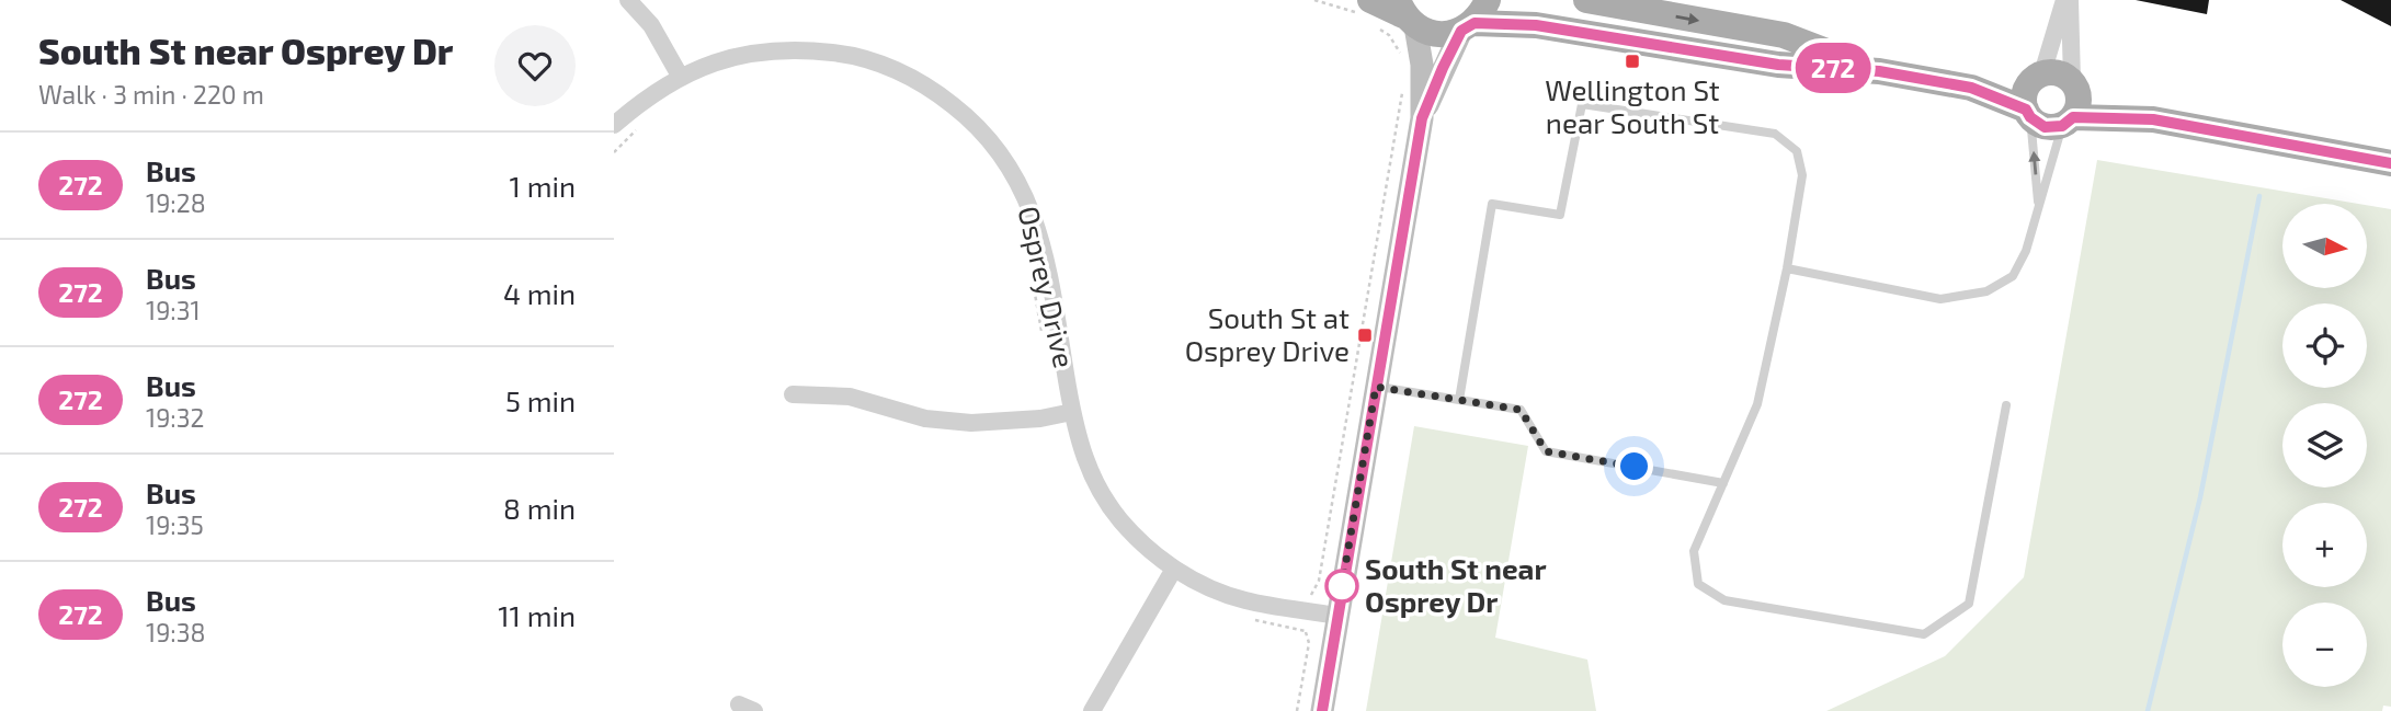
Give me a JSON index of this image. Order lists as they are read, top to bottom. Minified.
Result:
{"streets":{"street":["Osprey Drive"]},"places":{"transit":["Wellington St near South St","South St at Osprey Drive"],"other":["South St near Osprey Dr"]},"lines":["bus line 272"],"north":"right","page":{"heading":["South St near Osprey Dr","Walk · 3 min · 220 m"],"on_map":"272","list":[{"mark":"272","name":"Bus","note":"19:28","value":"1 min"},{"mark":"272","name":"Bus","note":"19:31","value":"4 min"},{"mark":"272","name":"Bus","note":"19:32","value":"5 min"},{"mark":"272","name":"Bus","note":"19:35","value":"8 min"},{"mark":"272","name":"Bus","note":"19:38","value":"11 min"}],"map_buttons":["+","−"]}}
